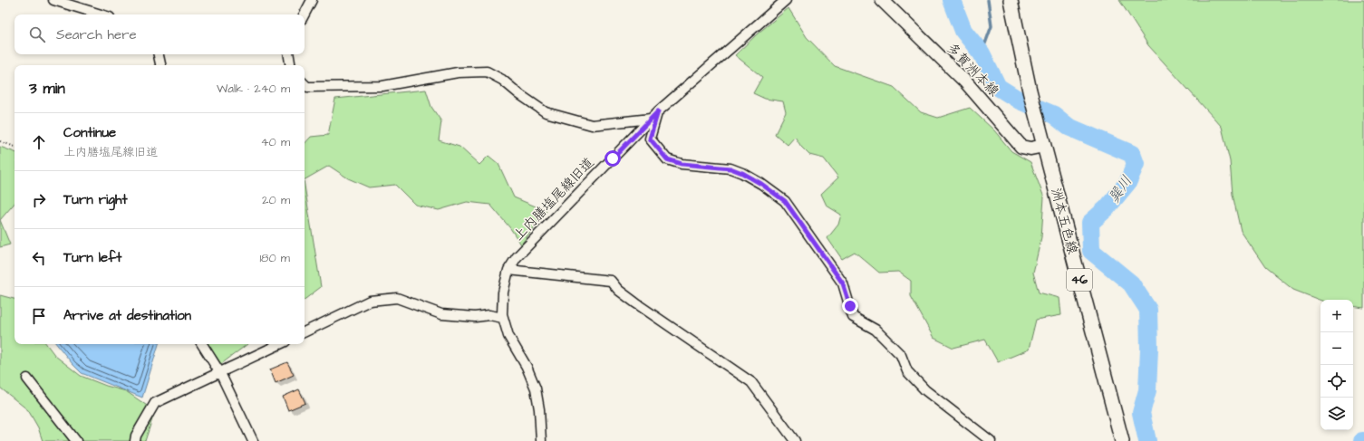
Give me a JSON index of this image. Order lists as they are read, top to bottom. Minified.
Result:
{"streets":{"main road":["多賀洲本線","洲本五色線","46"],"street":["上内膳塩尾線旧道"]},"crossings":[["多賀洲本線","洲本五色線"]],"water":["巽川"],"page":{"search":"Search here","heading":["3 min","Walk · 240 m"],"list":[["Continue","上内膳塩尾線旧道","40 m"],["Turn right","20 m"],["Turn left","180 m"],"Arrive at destination"],"map_buttons":["+","−"]}}
